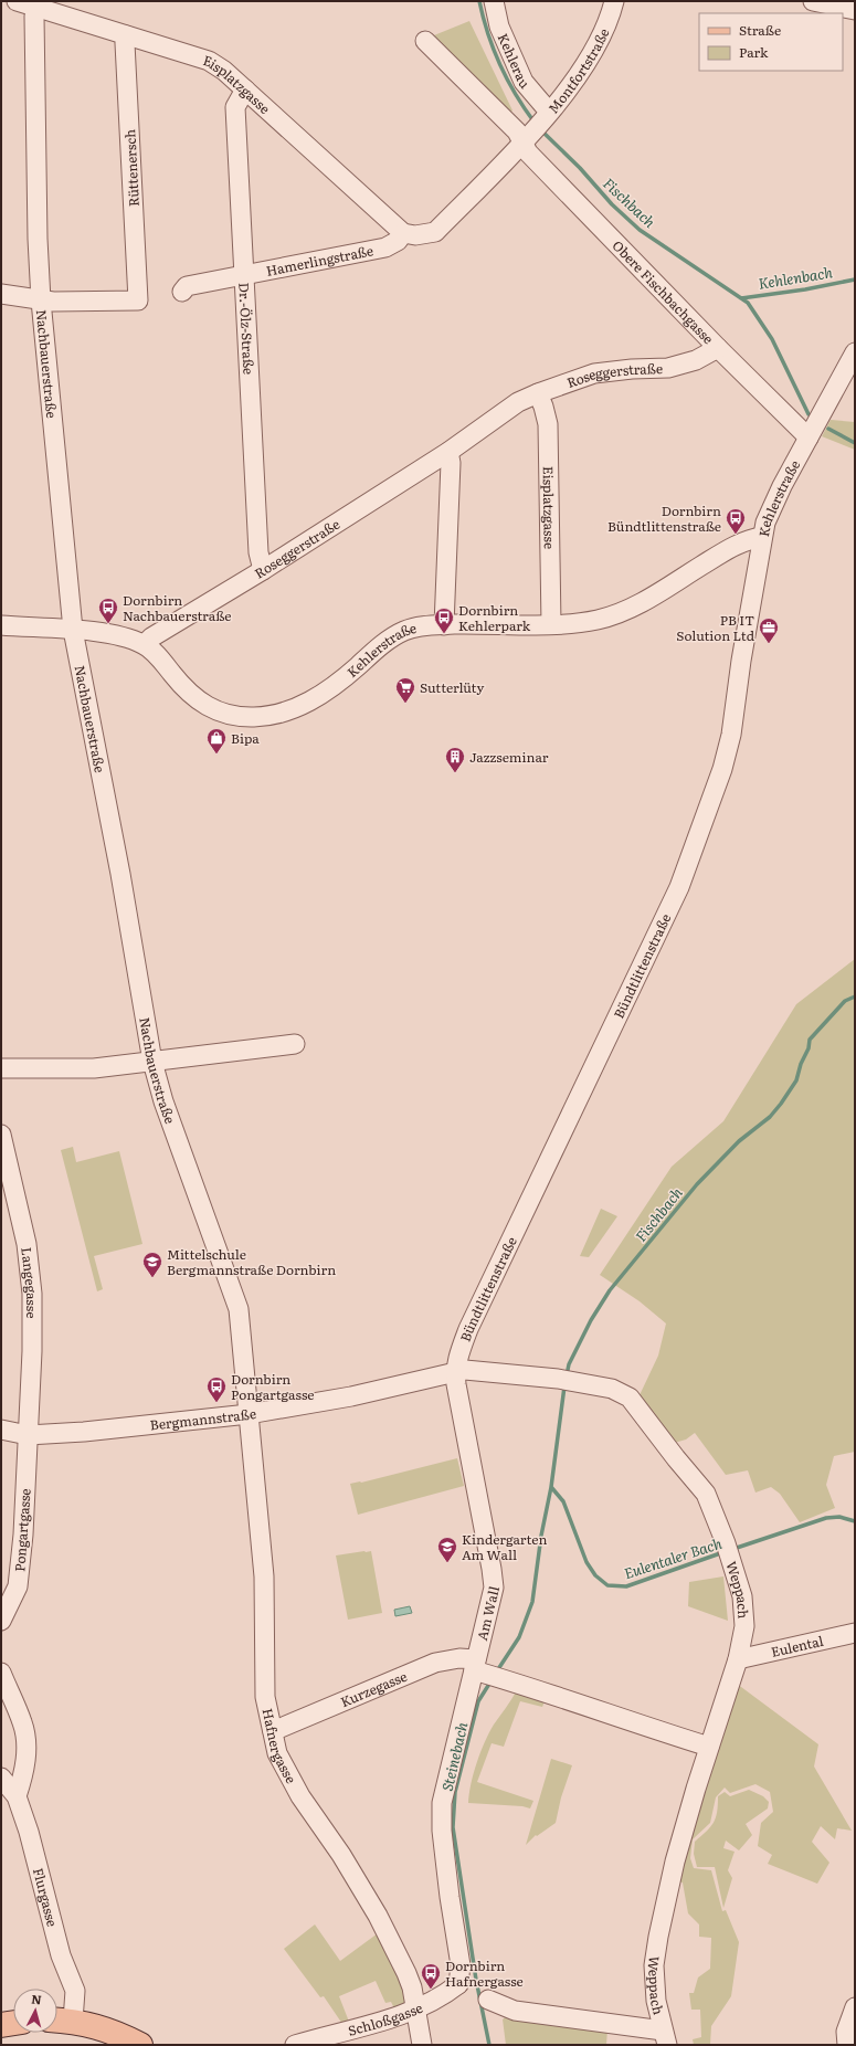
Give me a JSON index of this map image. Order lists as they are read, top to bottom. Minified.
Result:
{"streets":{"street":["Kehlerau","Montfortstraße","Eisplatzgasse","Rüttenersch","Hamerlingstraße","Obere Fischbachgasse","Dr.-Ölz-Straße","Nachbauerstraße","Roseggerstraße","Kehlerstraße","Bündtlittenstraße","Langegasse","Bergmannstraße","Pongartgasse","Weppach","Am Wall","Eulental","Kurzegasse","Hafnergasse","Flurgasse","Schloßgasse"]},"crossings":[["Kehlerau","Montfortstraße"],["Montfortstraße","Obere Fischbachgasse"],["Eisplatzgasse","Rüttenersch"],["Eisplatzgasse","Hamerlingstraße"],["Eisplatzgasse","Dr.-Ölz-Straße"],["Eisplatzgasse","Nachbauerstraße"],["Eisplatzgasse","Roseggerstraße"],["Eisplatzgasse","Kehlerstraße"],["Rüttenersch","Nachbauerstraße"],["Hamerlingstraße","Dr.-Ölz-Straße"],["Obere Fischbachgasse","Roseggerstraße"],["Obere Fischbachgasse","Kehlerstraße"],["Dr.-Ölz-Straße","Roseggerstraße"],["Nachbauerstraße","Kehlerstraße"],["Nachbauerstraße","Bergmannstraße"],["Nachbauerstraße","Hafnergasse"],["Roseggerstraße","Kehlerstraße"],["Kehlerstraße","Bündtlittenstraße"],["Bündtlittenstraße","Bergmannstraße"],["Bündtlittenstraße","Weppach"],["Bündtlittenstraße","Am Wall"],["Langegasse","Bergmannstraße"],["Langegasse","Pongartgasse"],["Bergmannstraße","Pongartgasse"],["Bergmannstraße","Weppach"],["Bergmannstraße","Am Wall"],["Bergmannstraße","Hafnergasse"],["Weppach","Am Wall"],["Weppach","Eulental"],["Am Wall","Kurzegasse"],["Am Wall","Schloßgasse"],["Kurzegasse","Hafnergasse"],["Hafnergasse","Schloßgasse"]],"water":["Fischbach","Kehlenbach","Eulentaler Bach","Steinebach"],"places":{"bus stop":["Dornbirn Bündtlittenstraße","Dornbirn Nachbauerstraße","Dornbirn Kehlerpark","Dornbirn Pongartgasse","Dornbirn Hafnergasse"],"office":["PB IT Solution Ltd"],"supermarket":["Sutterlüty"],"shop":["Bipa"],"building":["Jazzseminar"],"school or university":["Mittelschule Bergmannstraße Dornbirn","Kindergarten Am Wall"]},"legend":["Straße","Park"],"north":"top"}
